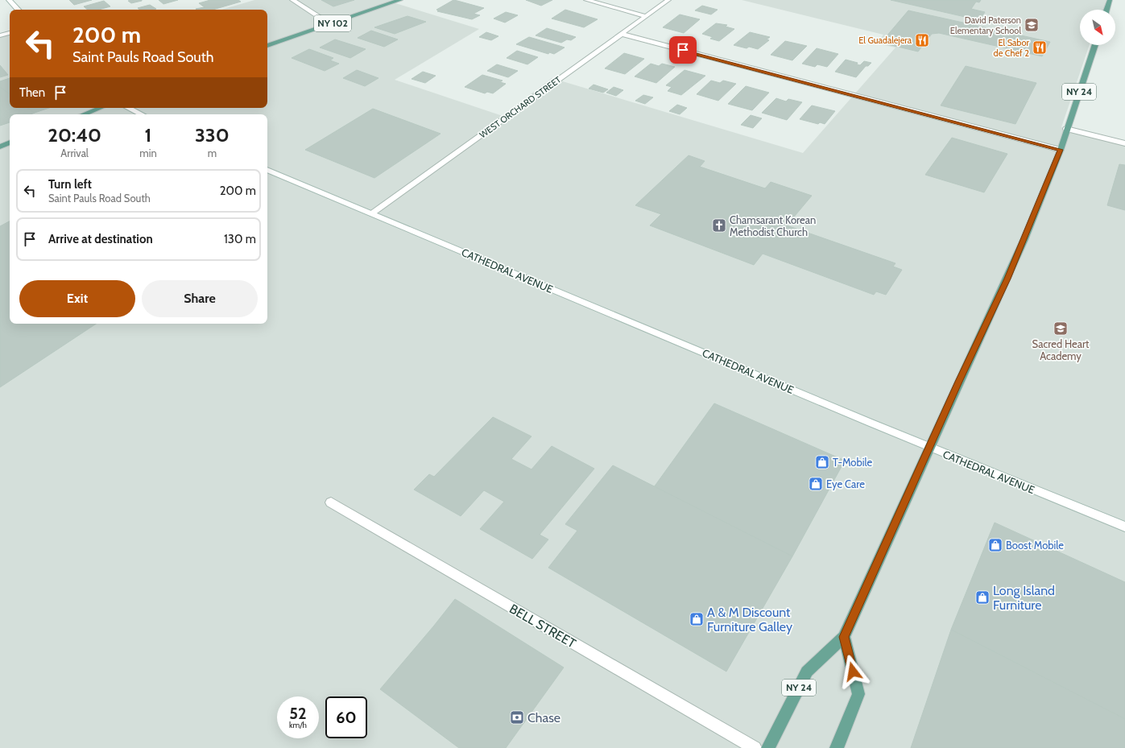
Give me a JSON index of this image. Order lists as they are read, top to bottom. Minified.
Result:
{"streets":{"main road":["NY 102","NY 24"],"street":["WEST ORCHARD STREET","CATHEDRAL AVENUE","BELL STREET"]},"crossings":[["NY 24","CATHEDRAL AVENUE"],["WEST ORCHARD STREET","CATHEDRAL AVENUE"]],"places":{"school or university":["David Paterson Elementary School","Sacred Heart Academy"],"restaurant":["El Guadalejera","El Sabor de Chef 2"],"church":["Chamsarant Korean Methodist Church"],"shop":["T-Mobile","Eye Care","Boost Mobile","Long Island Furniture","A & M Discount Furniture Galley"],"bank":["Chase"]},"north":"bottom right","page":{"turn":["200 m","Saint Pauls Road South"],"then":"Then","eta":["20:40","Arrival","1","min","330","m"],"list":[{"name":"Turn left","note":"Saint Pauls Road South","value":"200 m"},{"name":"Arrive at destination","value":"130 m"}],"buttons":["Exit","Share"],"speed":"52 km/h","limit":"60"}}
